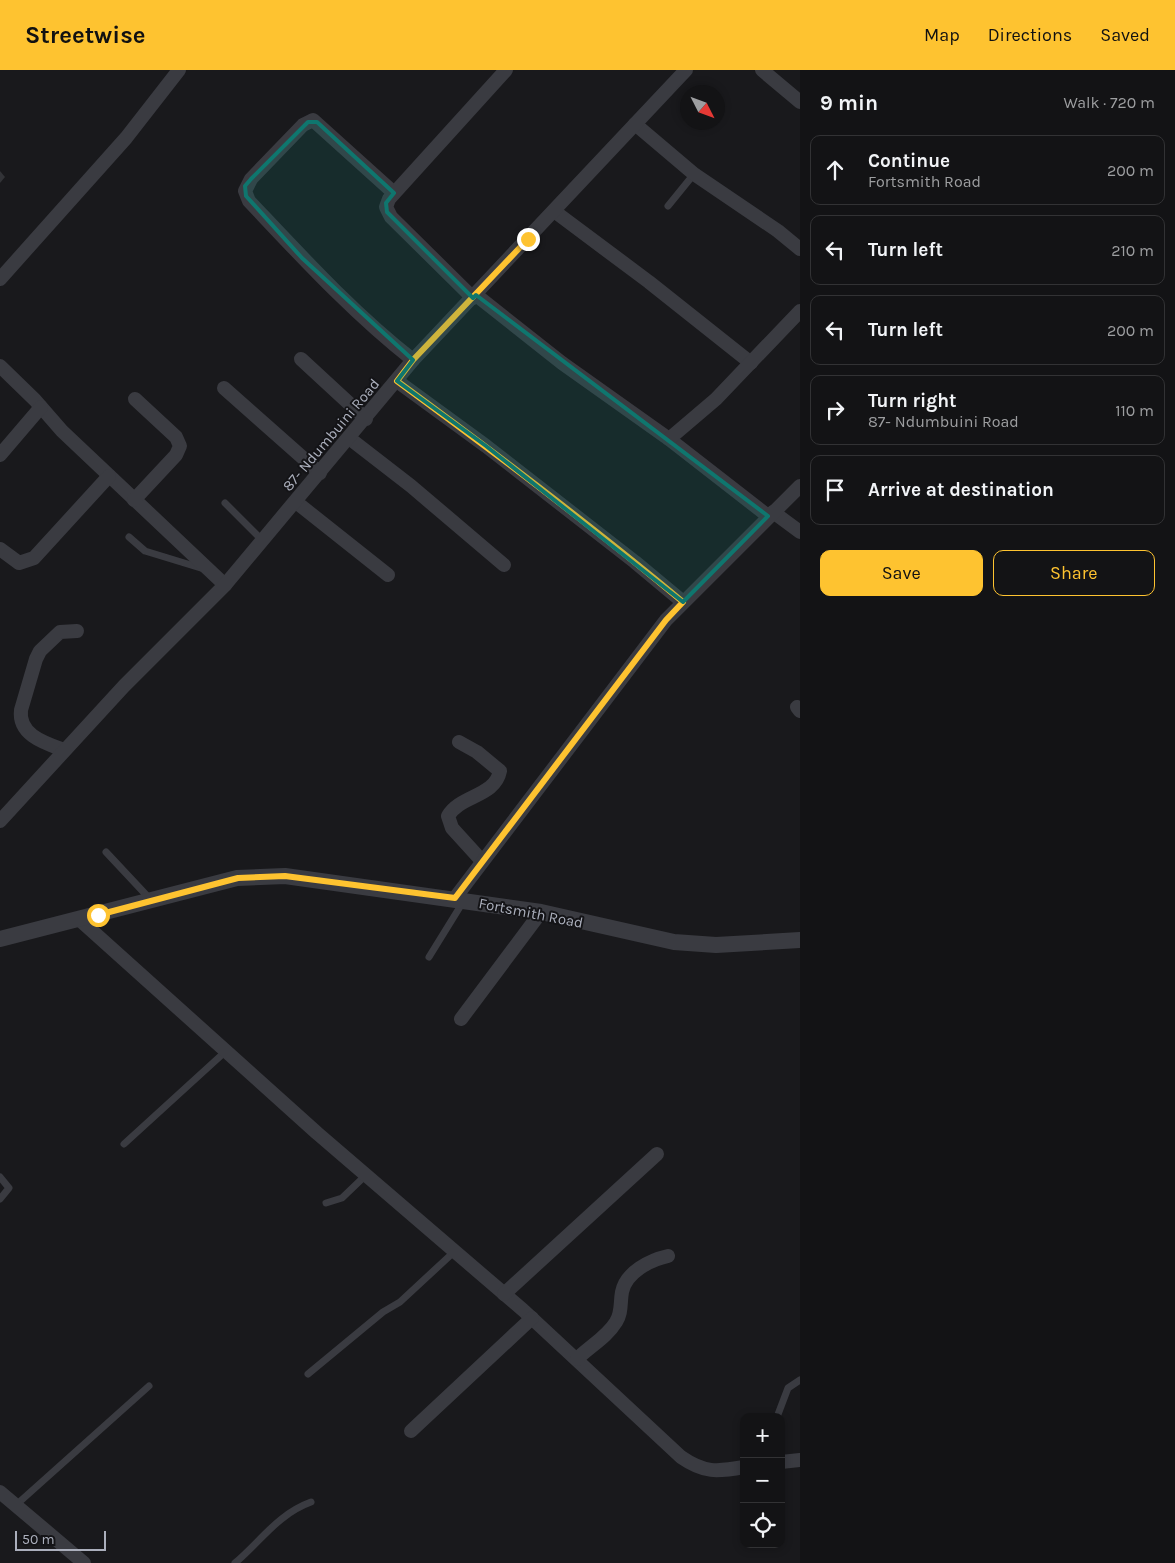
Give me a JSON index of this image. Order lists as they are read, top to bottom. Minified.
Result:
{"streets":{"street":["87- Ndumbuini Road","Fortsmith Road"]},"scale_bar":"50 m","north":"bottom right","page":{"header":"Streetwise","nav":["Map","Directions","Saved"],"heading":["9 min","Walk · 720 m"],"list":[["Continue","Fortsmith Road","200 m"],["Turn left","210 m"],["Turn left","200 m"],["Turn right","87- Ndumbuini Road","110 m"],"Arrive at destination"],"buttons":["Save","Share"],"map_buttons":["+","−"],"scale":"50 m"}}
